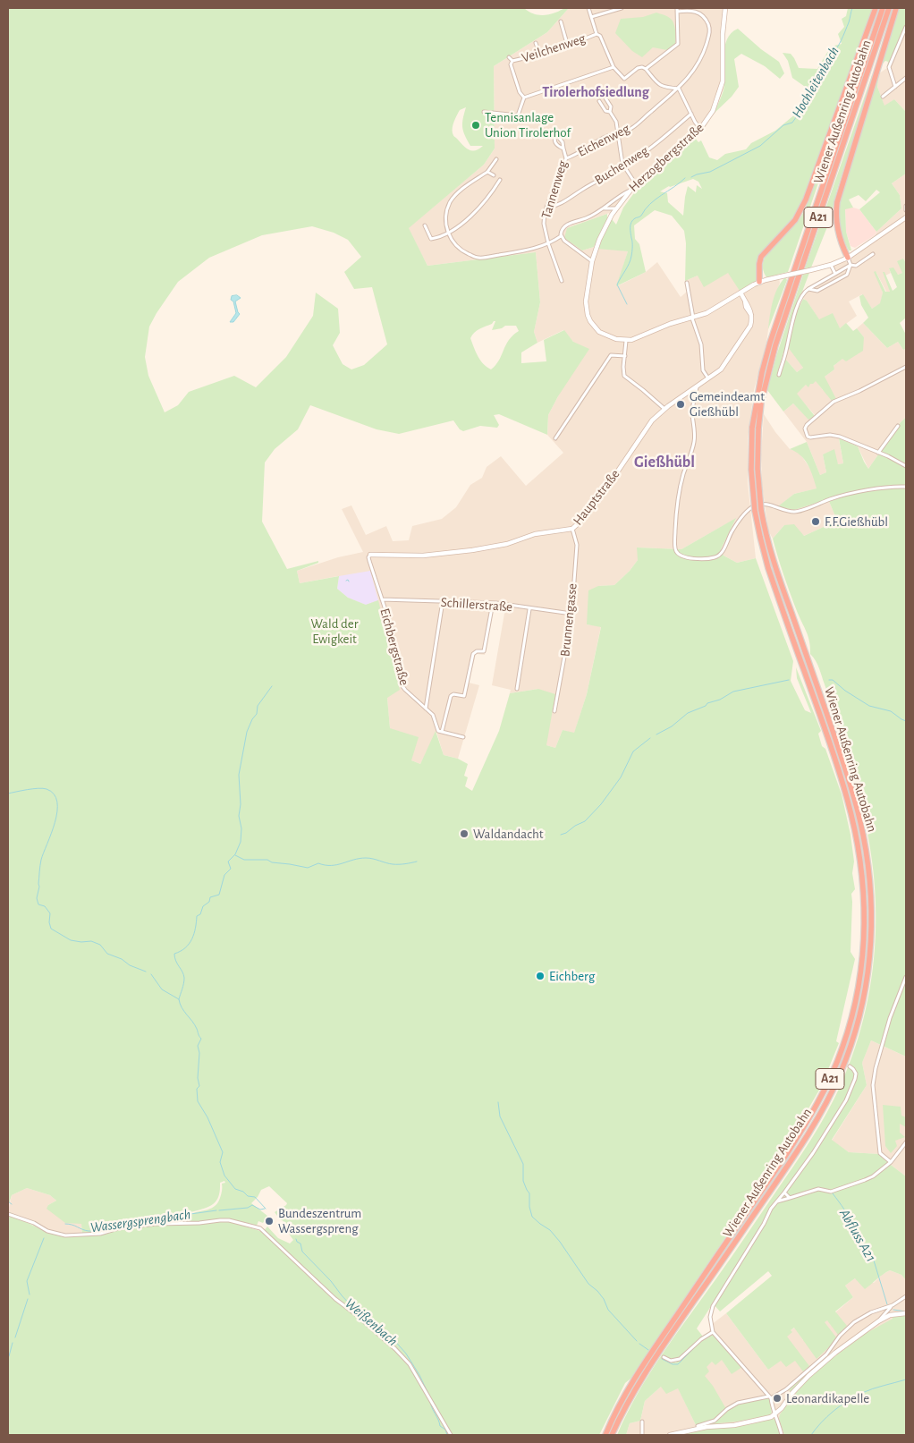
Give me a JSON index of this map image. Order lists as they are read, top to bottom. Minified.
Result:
{"streets":{"highway":["Wiener Außenring Autobahn","A21"],"street":["Veilchenweg","Eichenweg","Herzogbergstraße","Buchenweg","Tannenweg","Hauptstraße","Schillerstraße","Brunnengasse","Eichbergstraße"]},"crossings":[["Eichenweg","Tannenweg"],["Buchenweg","Tannenweg"],["Hauptstraße","Brunnengasse"],["Hauptstraße","Eichbergstraße"],["Schillerstraße","Brunnengasse"],["Schillerstraße","Eichbergstraße"]],"districts":["Tirolerhofsiedlung","Gießhübl"],"water":["Hochleitenbach","Wassergsprengbach","Abfluss A21","Weißenbach"],"parks":["Wald der Ewigkeit"],"places":["Tennisanlage Union Tirolerhof","Gemeindeamt Gießhübl","F.F.Gießhübl","Waldandacht","Eichberg","Bundeszentrum Wassergspreng","Leonardikapelle"]}
